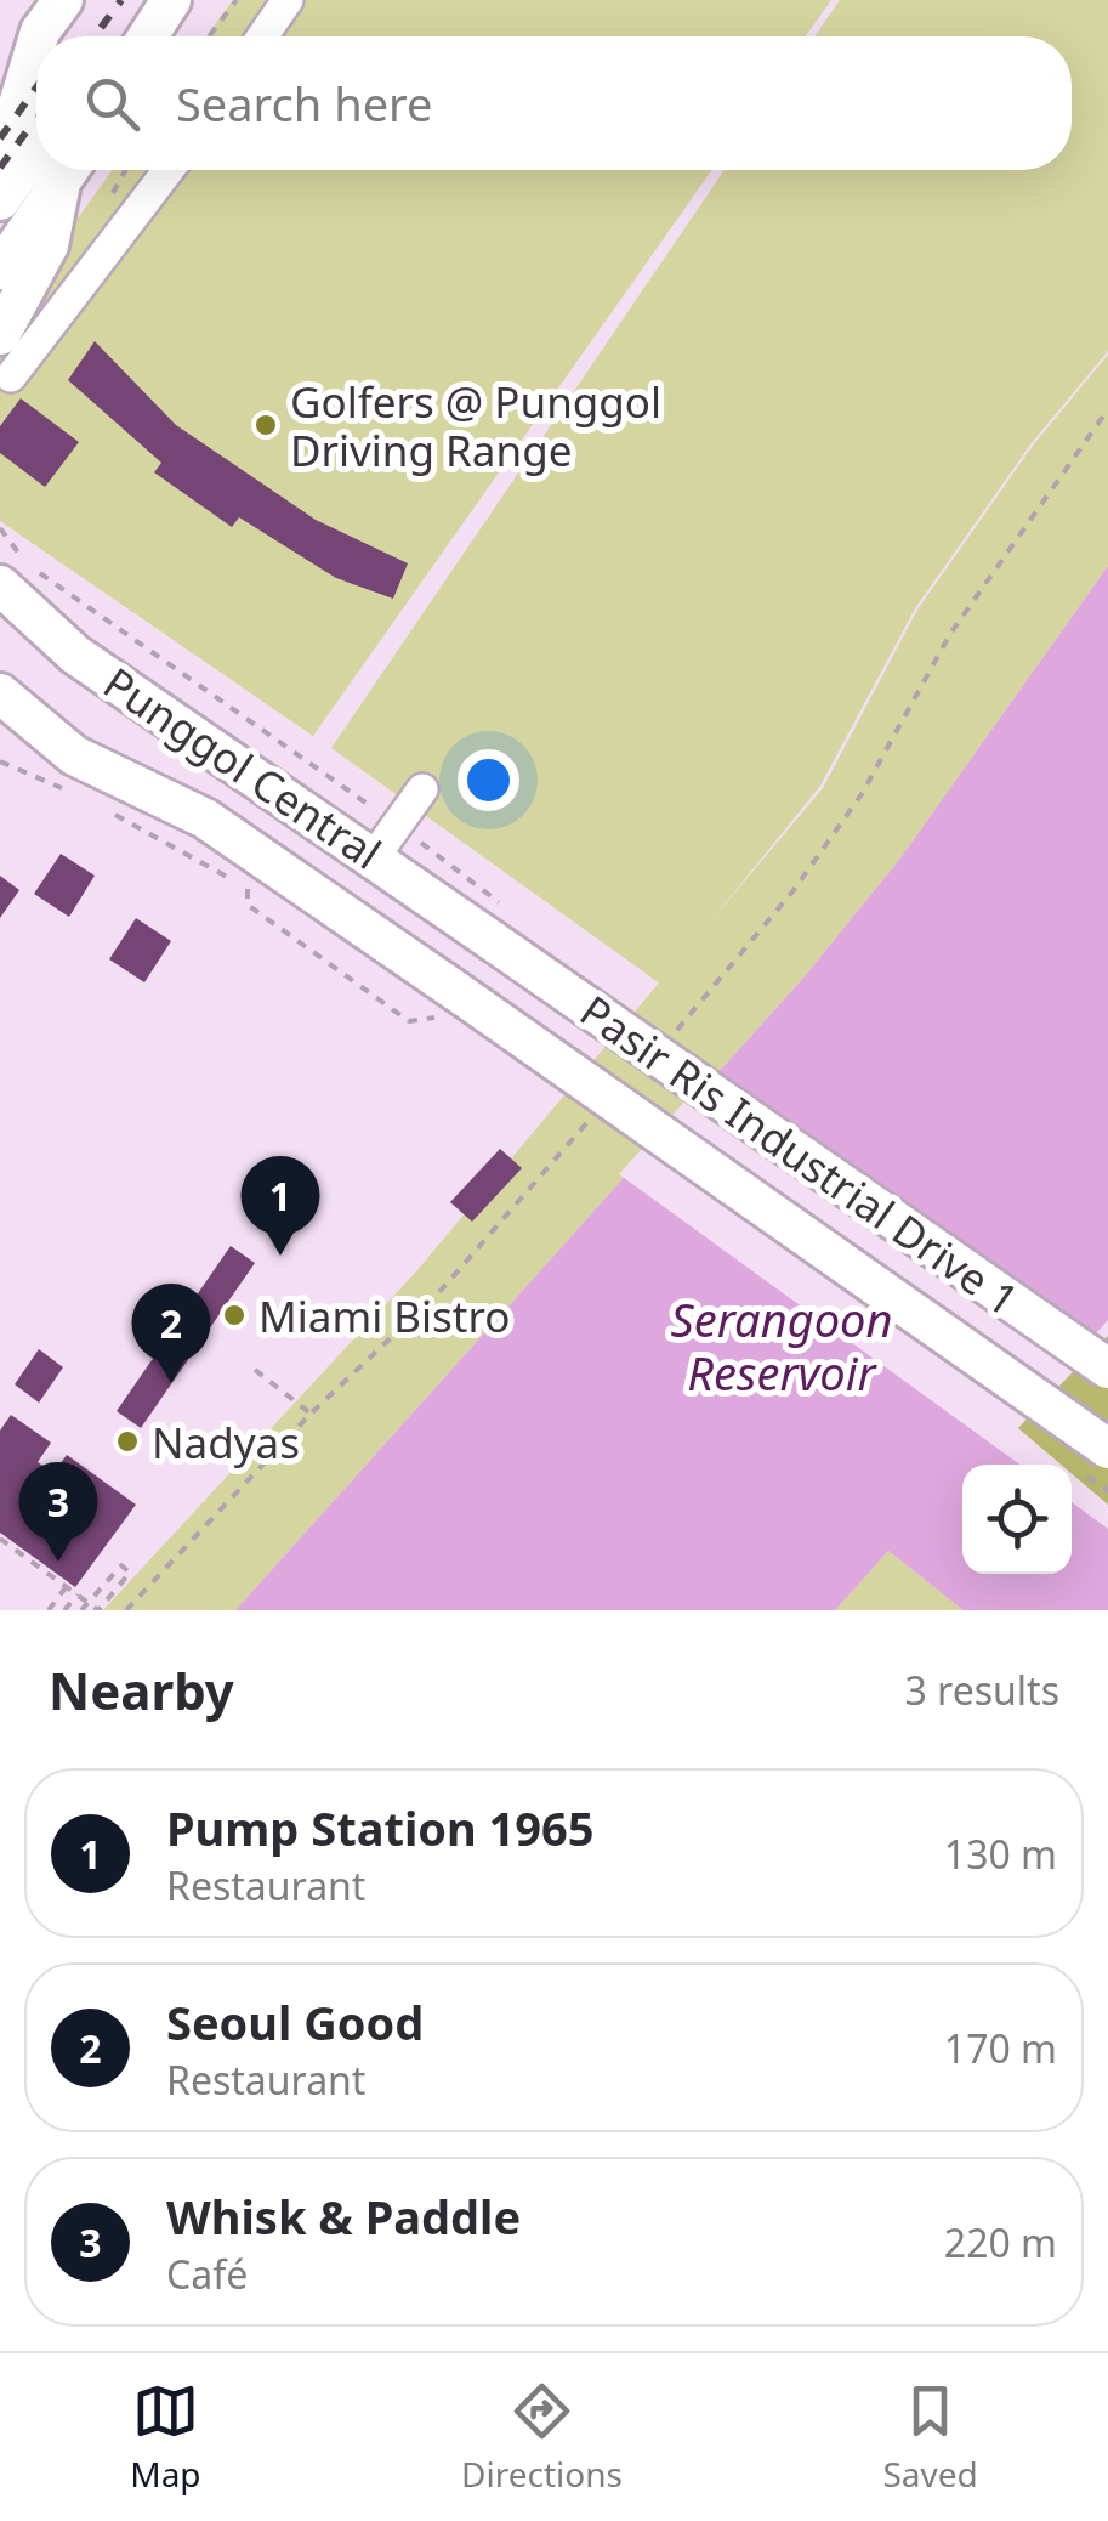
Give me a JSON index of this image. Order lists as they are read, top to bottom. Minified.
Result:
{"streets":{"main road":["Punggol Central","Pasir Ris Industrial Drive 1"]},"crossings":[["Punggol Central","Pasir Ris Industrial Drive 1"]],"water":["Serangoon Reservoir"],"places":["Golfers @ Punggol Driving Range","Miami Bistro","Nadyas"],"page":{"search":"Search here","pins":["1","2","3"],"heading":["Nearby","3 results"],"list":[{"mark":"1","name":"Pump Station 1965","note":"Restaurant","value":"130 m"},{"mark":"2","name":"Seoul Good","note":"Restaurant","value":"170 m"},{"mark":"3","name":"Whisk & Paddle","note":"Café","value":"220 m"}],"nav":["Map","Directions","Saved"]}}
